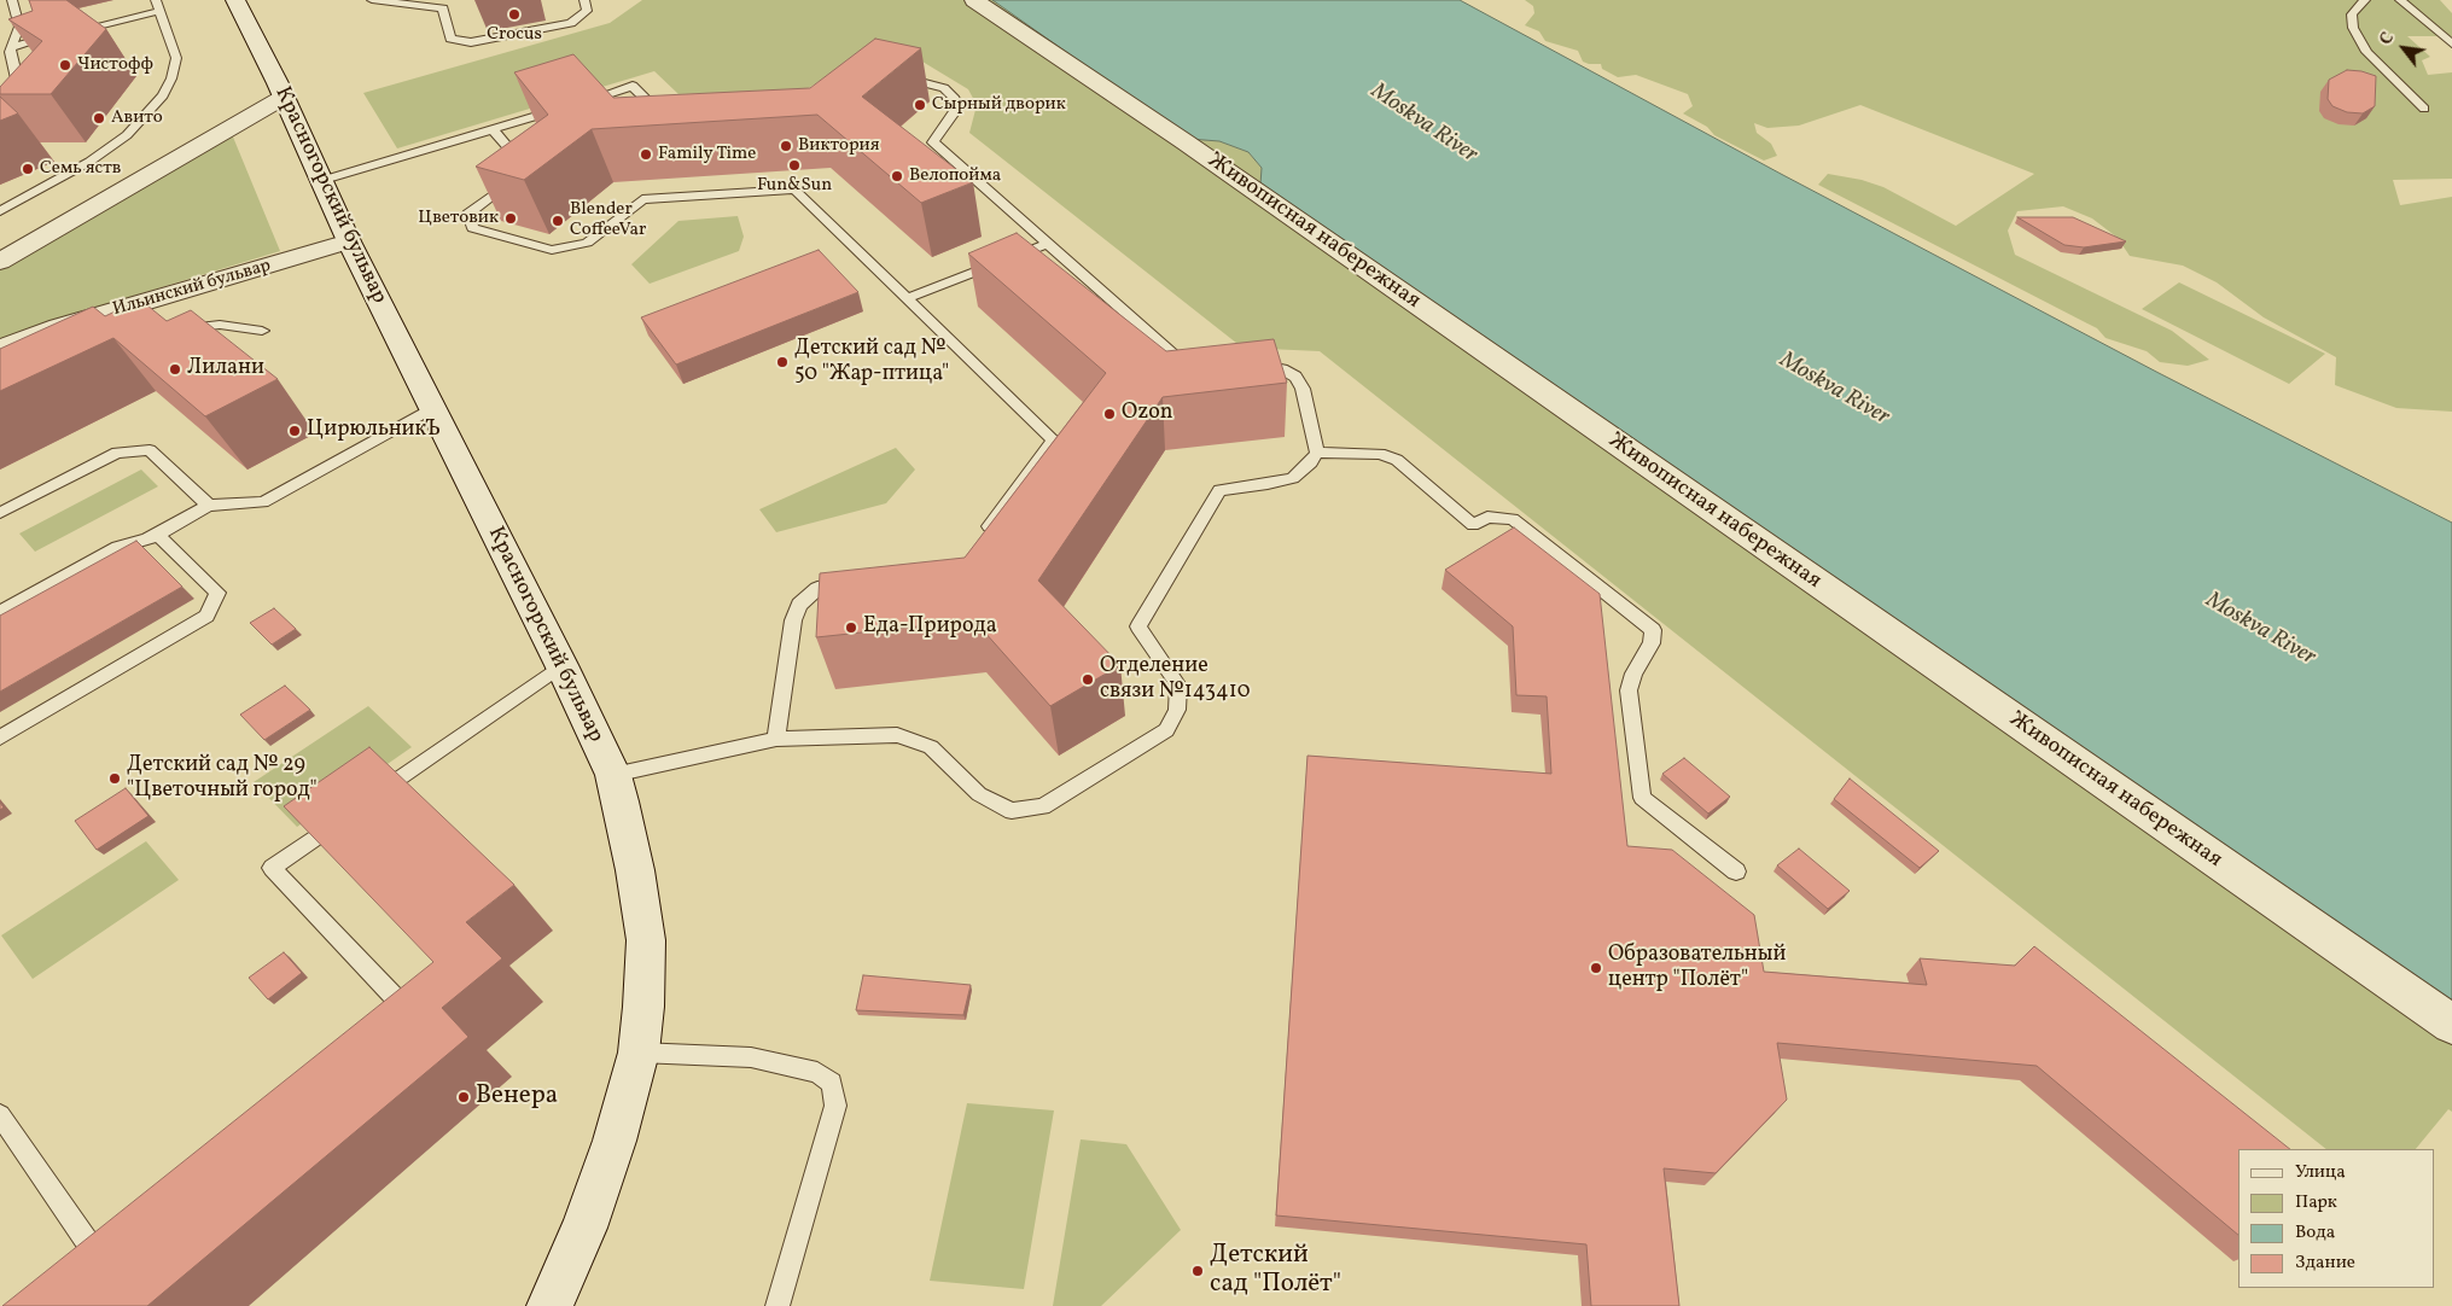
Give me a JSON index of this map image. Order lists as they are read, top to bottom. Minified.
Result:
{"streets":{"street":["Красногорский бульвар","Живописная набережная","Ильинский бульвар"]},"crossings":[["Красногорский бульвар","Ильинский бульвар"]],"water":["Moskva River"],"places":["Crocus","Чистофф","Сырный дворик","Авито","Виктория","Family Time","Fun&Sun","Семь яств","Велопойма","Цветовик","Blender CoffeeVar","Детский сад № 50 \"Жар-птица\"","Лилани","Ozon","ЦирюльникЪ","Еда-Природа","Отделение связи №143410","Детский сад № 29 \"Цветочный город\"","Образовательный центр \"Полёт\"","Венера","Детский сад \"Полёт\""],"legend":["Улица","Парк","Вода","Здание"],"north":"top left"}
